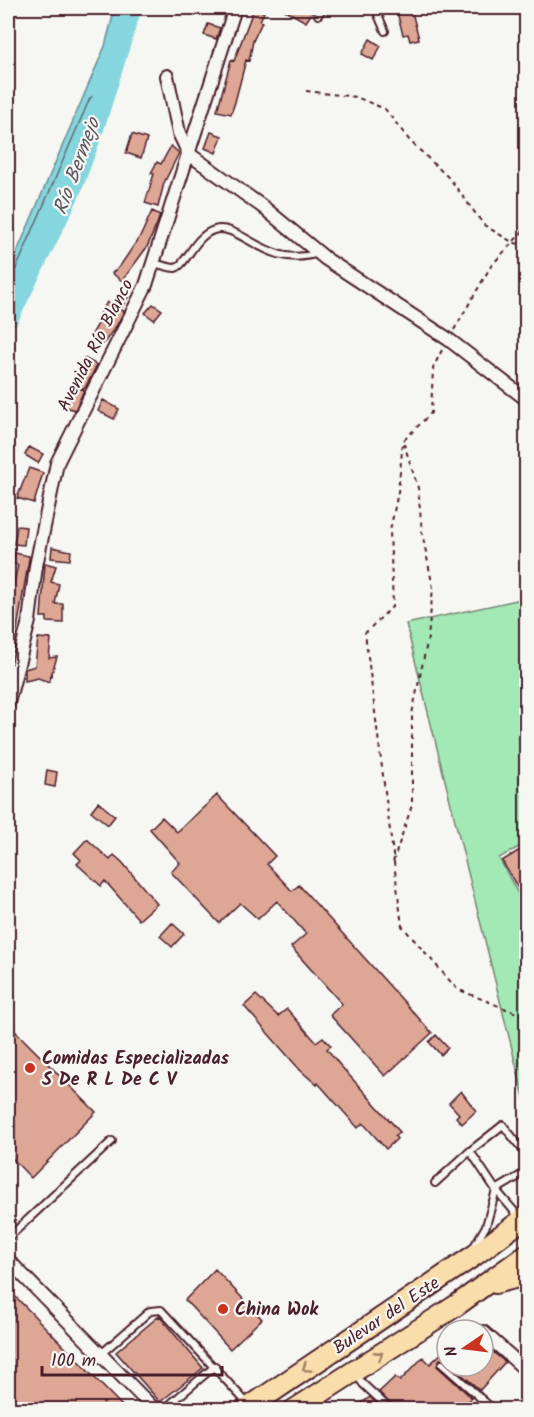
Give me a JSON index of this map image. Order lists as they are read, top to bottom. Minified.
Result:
{"streets":{"highway":["Bulevar del Este"],"street":["Avenida Río Blanco"]},"water":["Río Bermejo"],"places":["Comidas Especializadas S De R L De C V","China Wok"],"scale_bar":"100 m","north":"left"}
